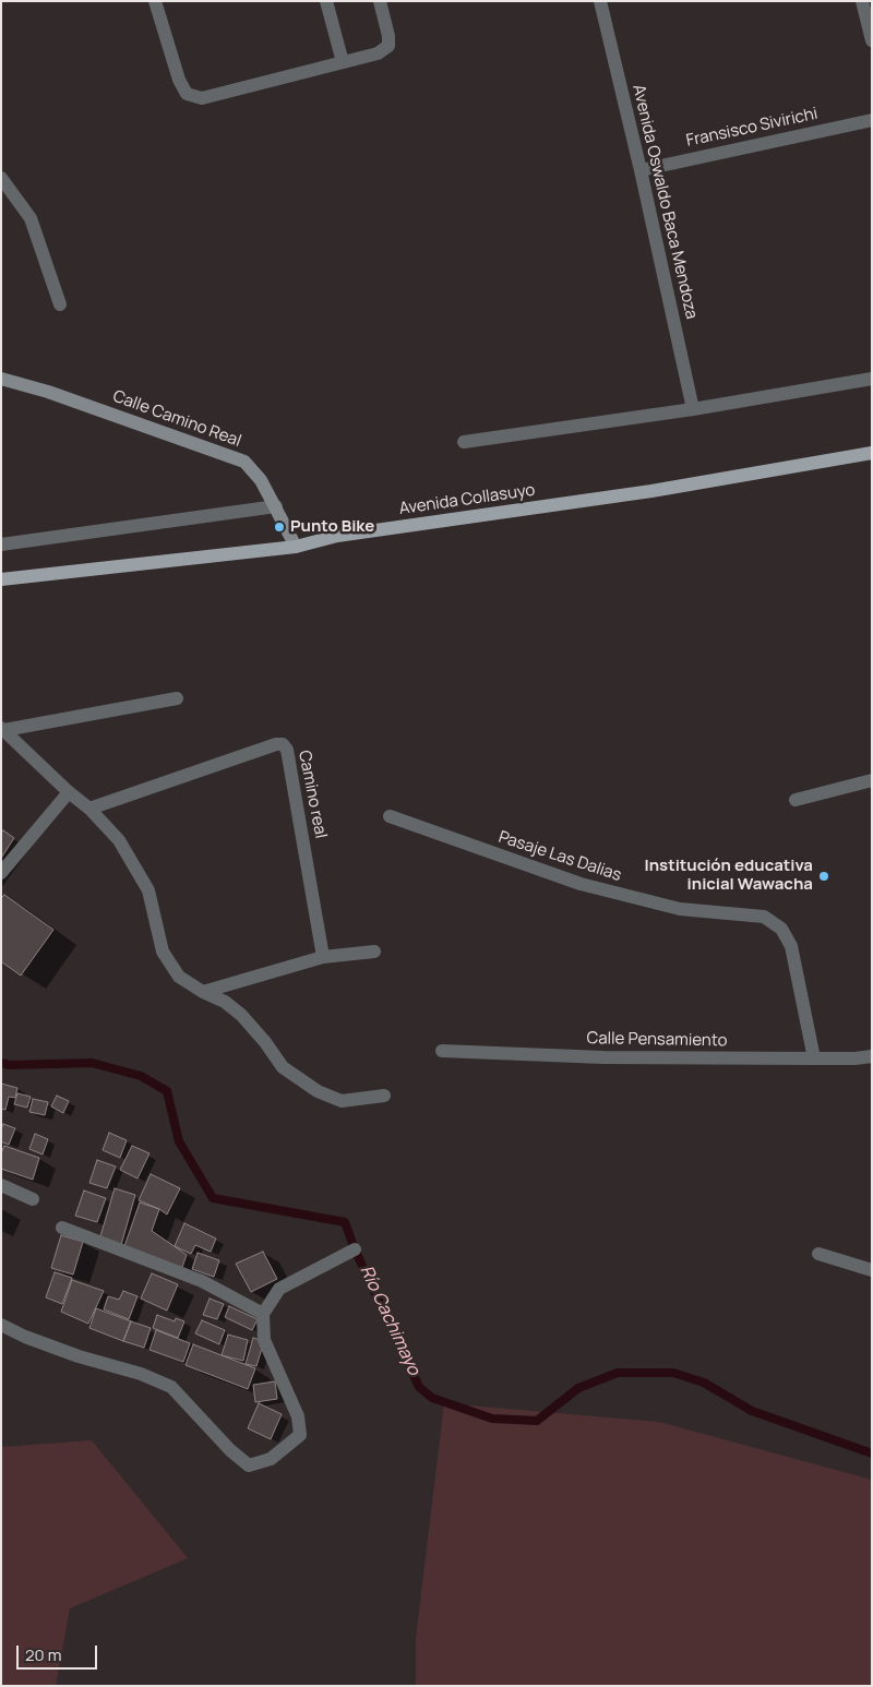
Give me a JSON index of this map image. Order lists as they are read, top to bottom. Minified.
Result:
{"streets":{"main road":["Avenida Collasuyo"],"street":["Fransisco Sivirichi","Avenida Oswaldo Baca Mendoza","Calle Camino Real","Camino real","Pasaje Las Dalias","Calle Pensamiento"]},"crossings":[["Fransisco Sivirichi","Avenida Oswaldo Baca Mendoza"],["Calle Camino Real","Avenida Collasuyo"],["Pasaje Las Dalias","Calle Pensamiento"]],"water":["Río Cachimayo"],"places":["Punto Bike","Institución educativa inicial Wawacha"],"scale_bar":"20 m"}
